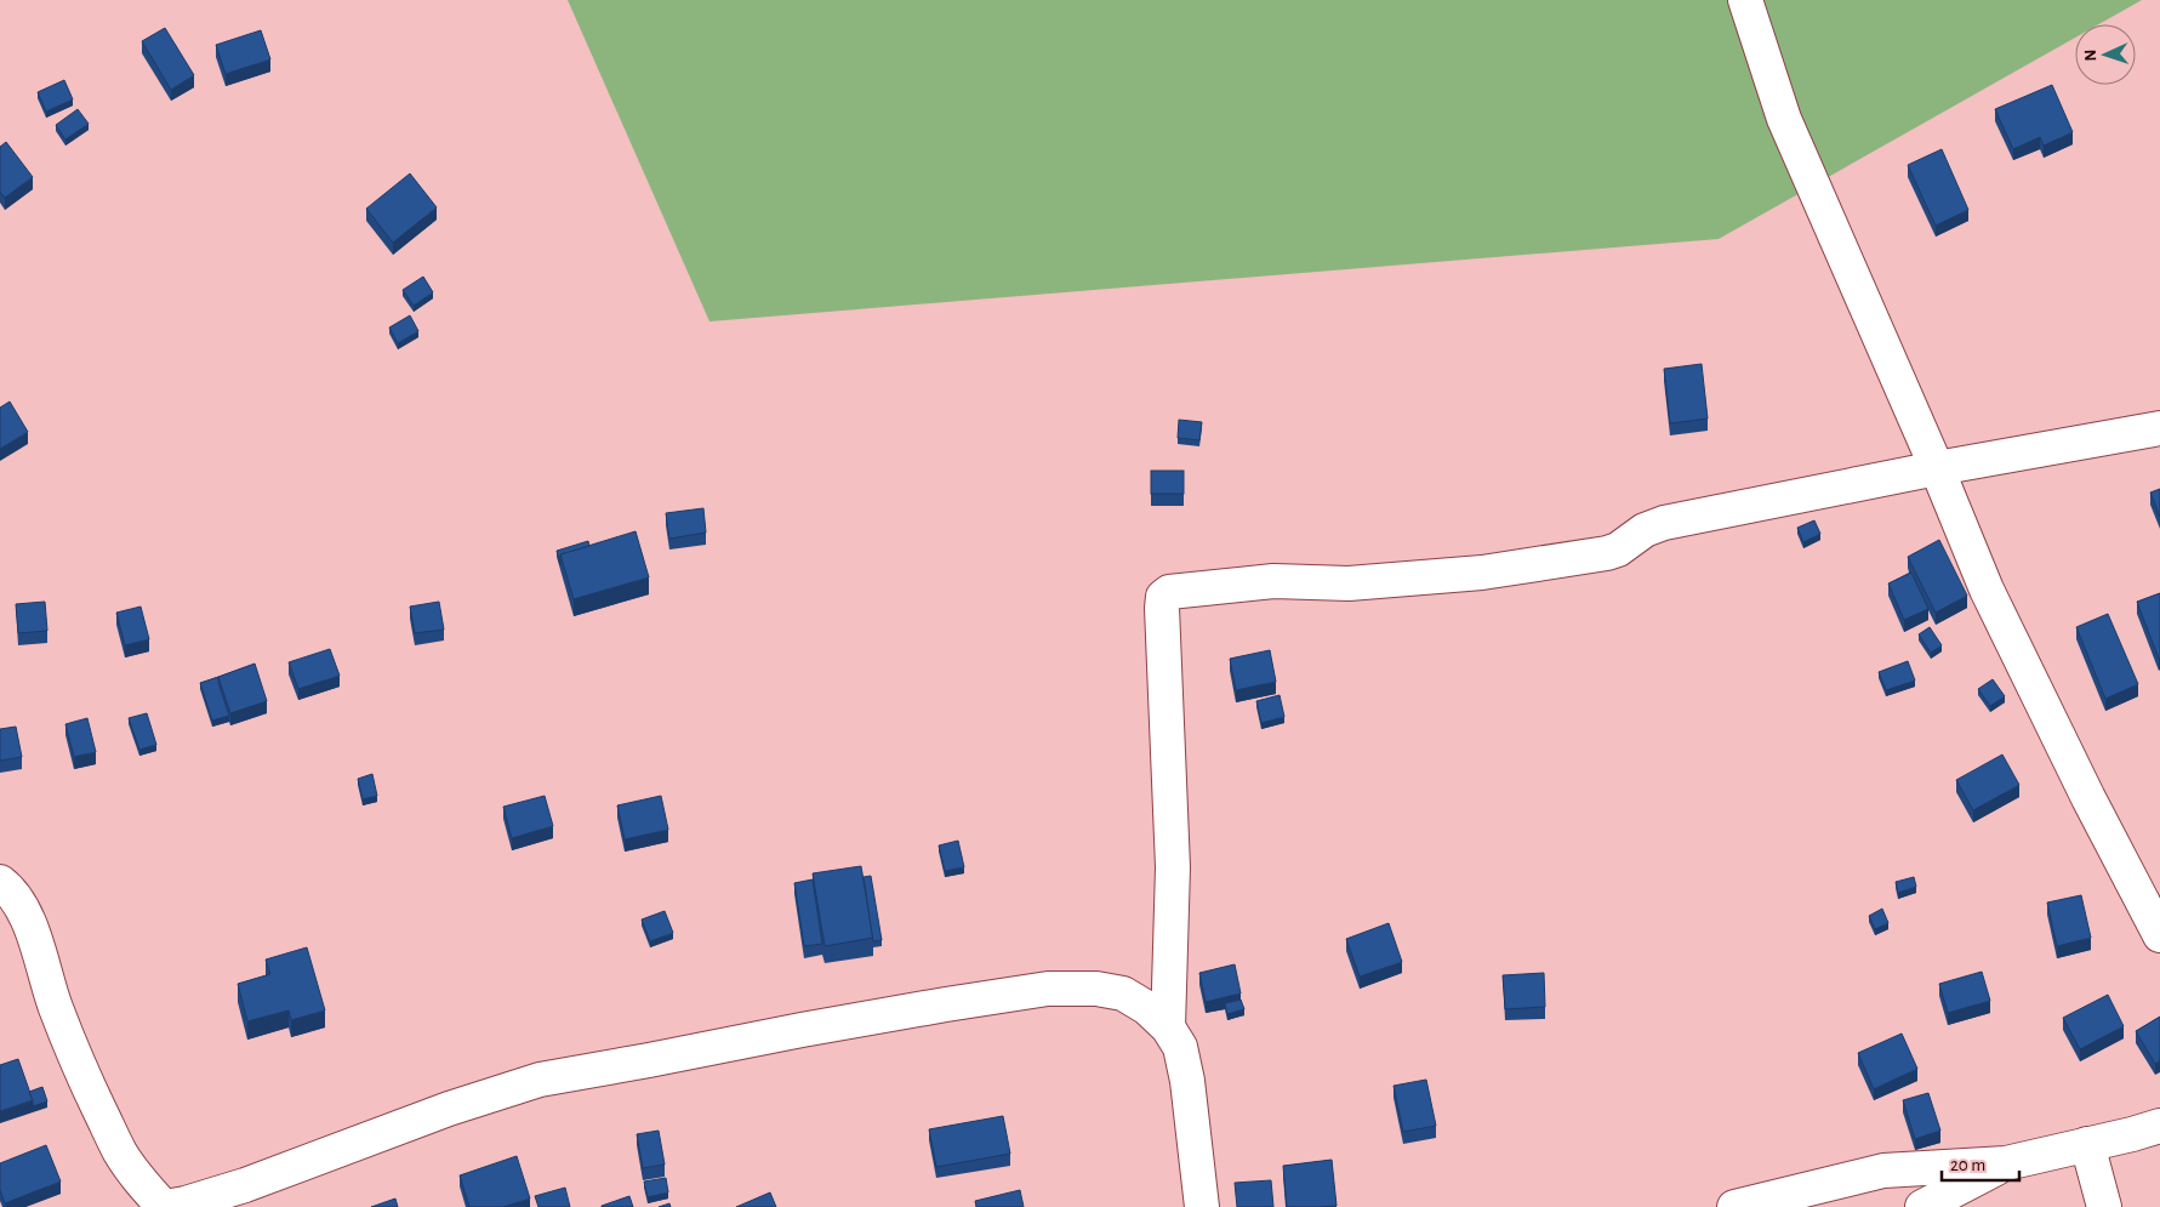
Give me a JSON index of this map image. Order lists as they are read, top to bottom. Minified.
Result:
{"scale_bar":"20 m","north":"left"}
